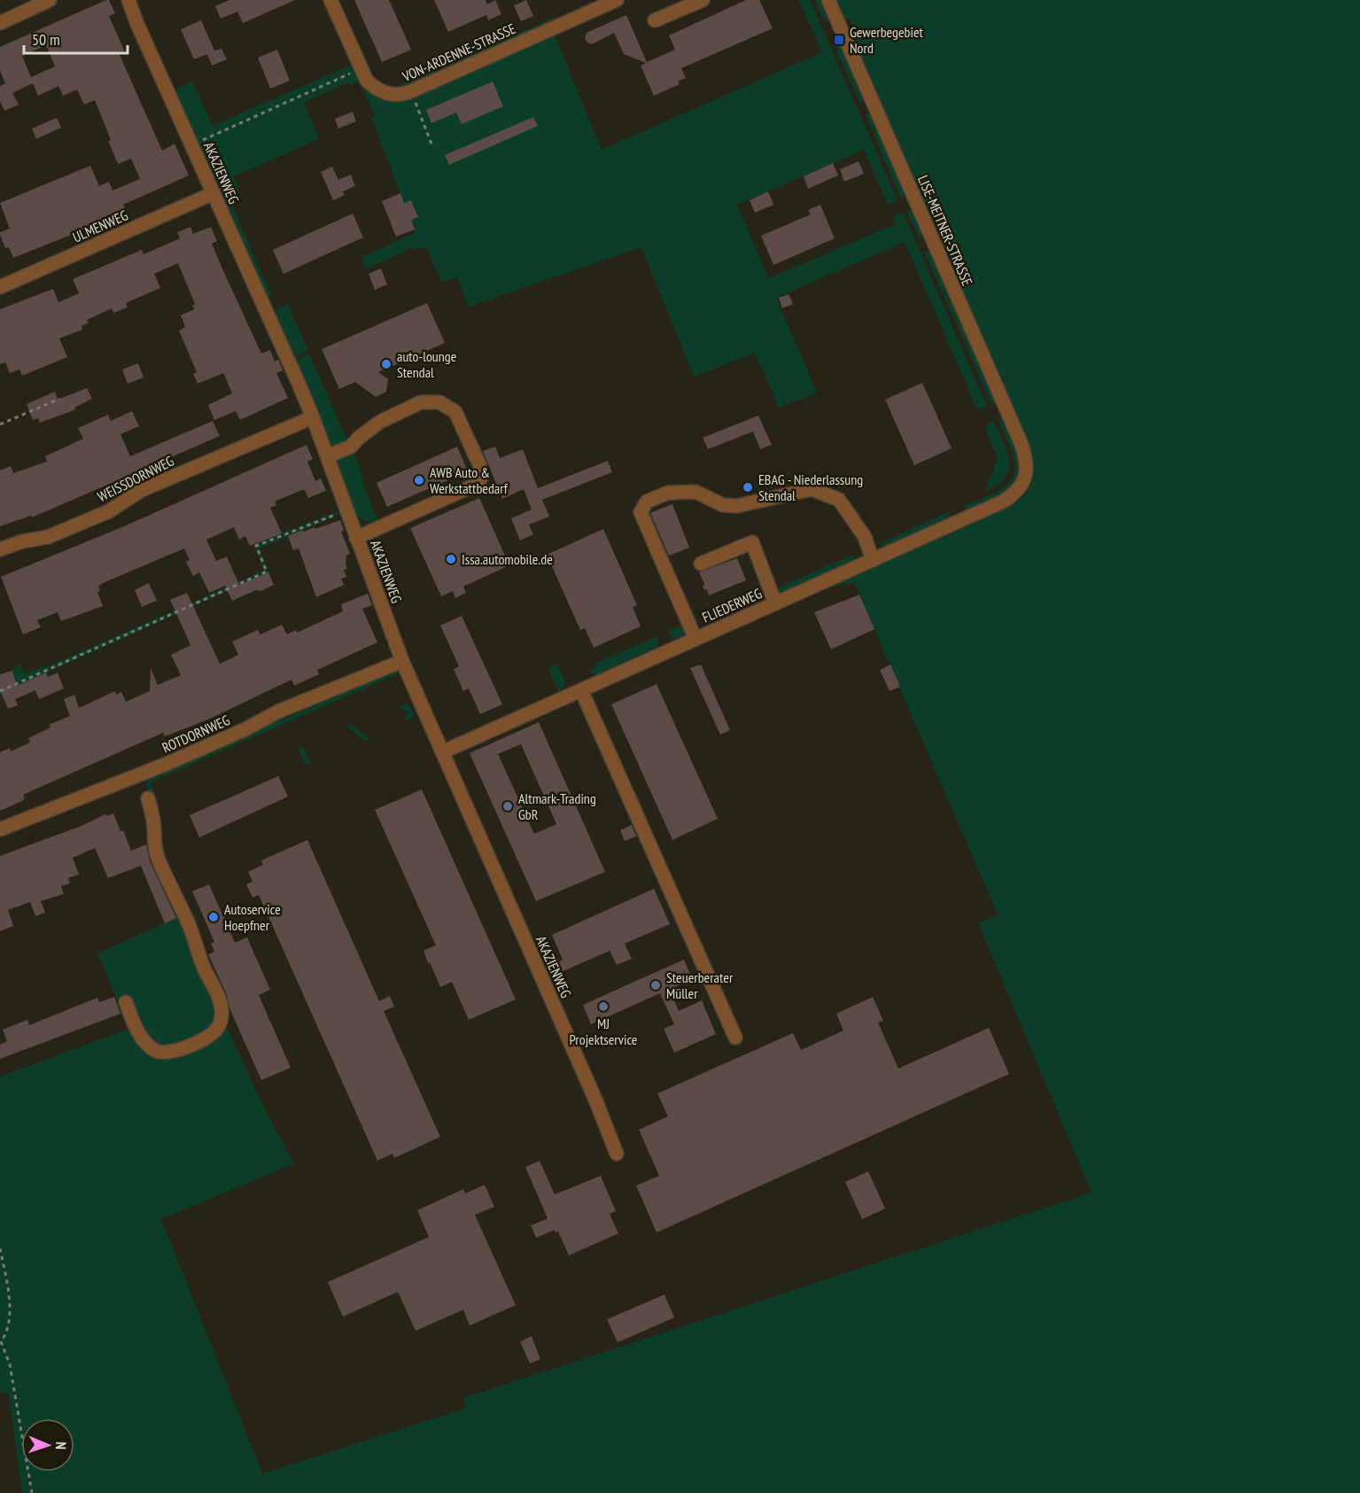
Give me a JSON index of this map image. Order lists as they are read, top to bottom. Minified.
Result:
{"streets":{"street":["VON-ARDENNE-STRASSE","AKAZIENWEG","ULMENWEG","LISE-MEITNER-STRASSE","WEISSDORNWEG","FLIEDERWEG","ROTDORNWEG"]},"crossings":[["AKAZIENWEG","ULMENWEG"],["AKAZIENWEG","WEISSDORNWEG"],["AKAZIENWEG","FLIEDERWEG"],["AKAZIENWEG","ROTDORNWEG"],["LISE-MEITNER-STRASSE","FLIEDERWEG"]],"places":{"transit":["Gewerbegebiet Nord"],"other":["auto-lounge Stendal","AWB Auto & Werkstattbedarf","EBAG - Niederlassung Stendal","Issa.automobile.de","Altmark-Trading GbR","Autoservice Hoepfner","Steuerberater Müller","MJ Projektservice"]},"scale_bar":"50 m","north":"right"}
